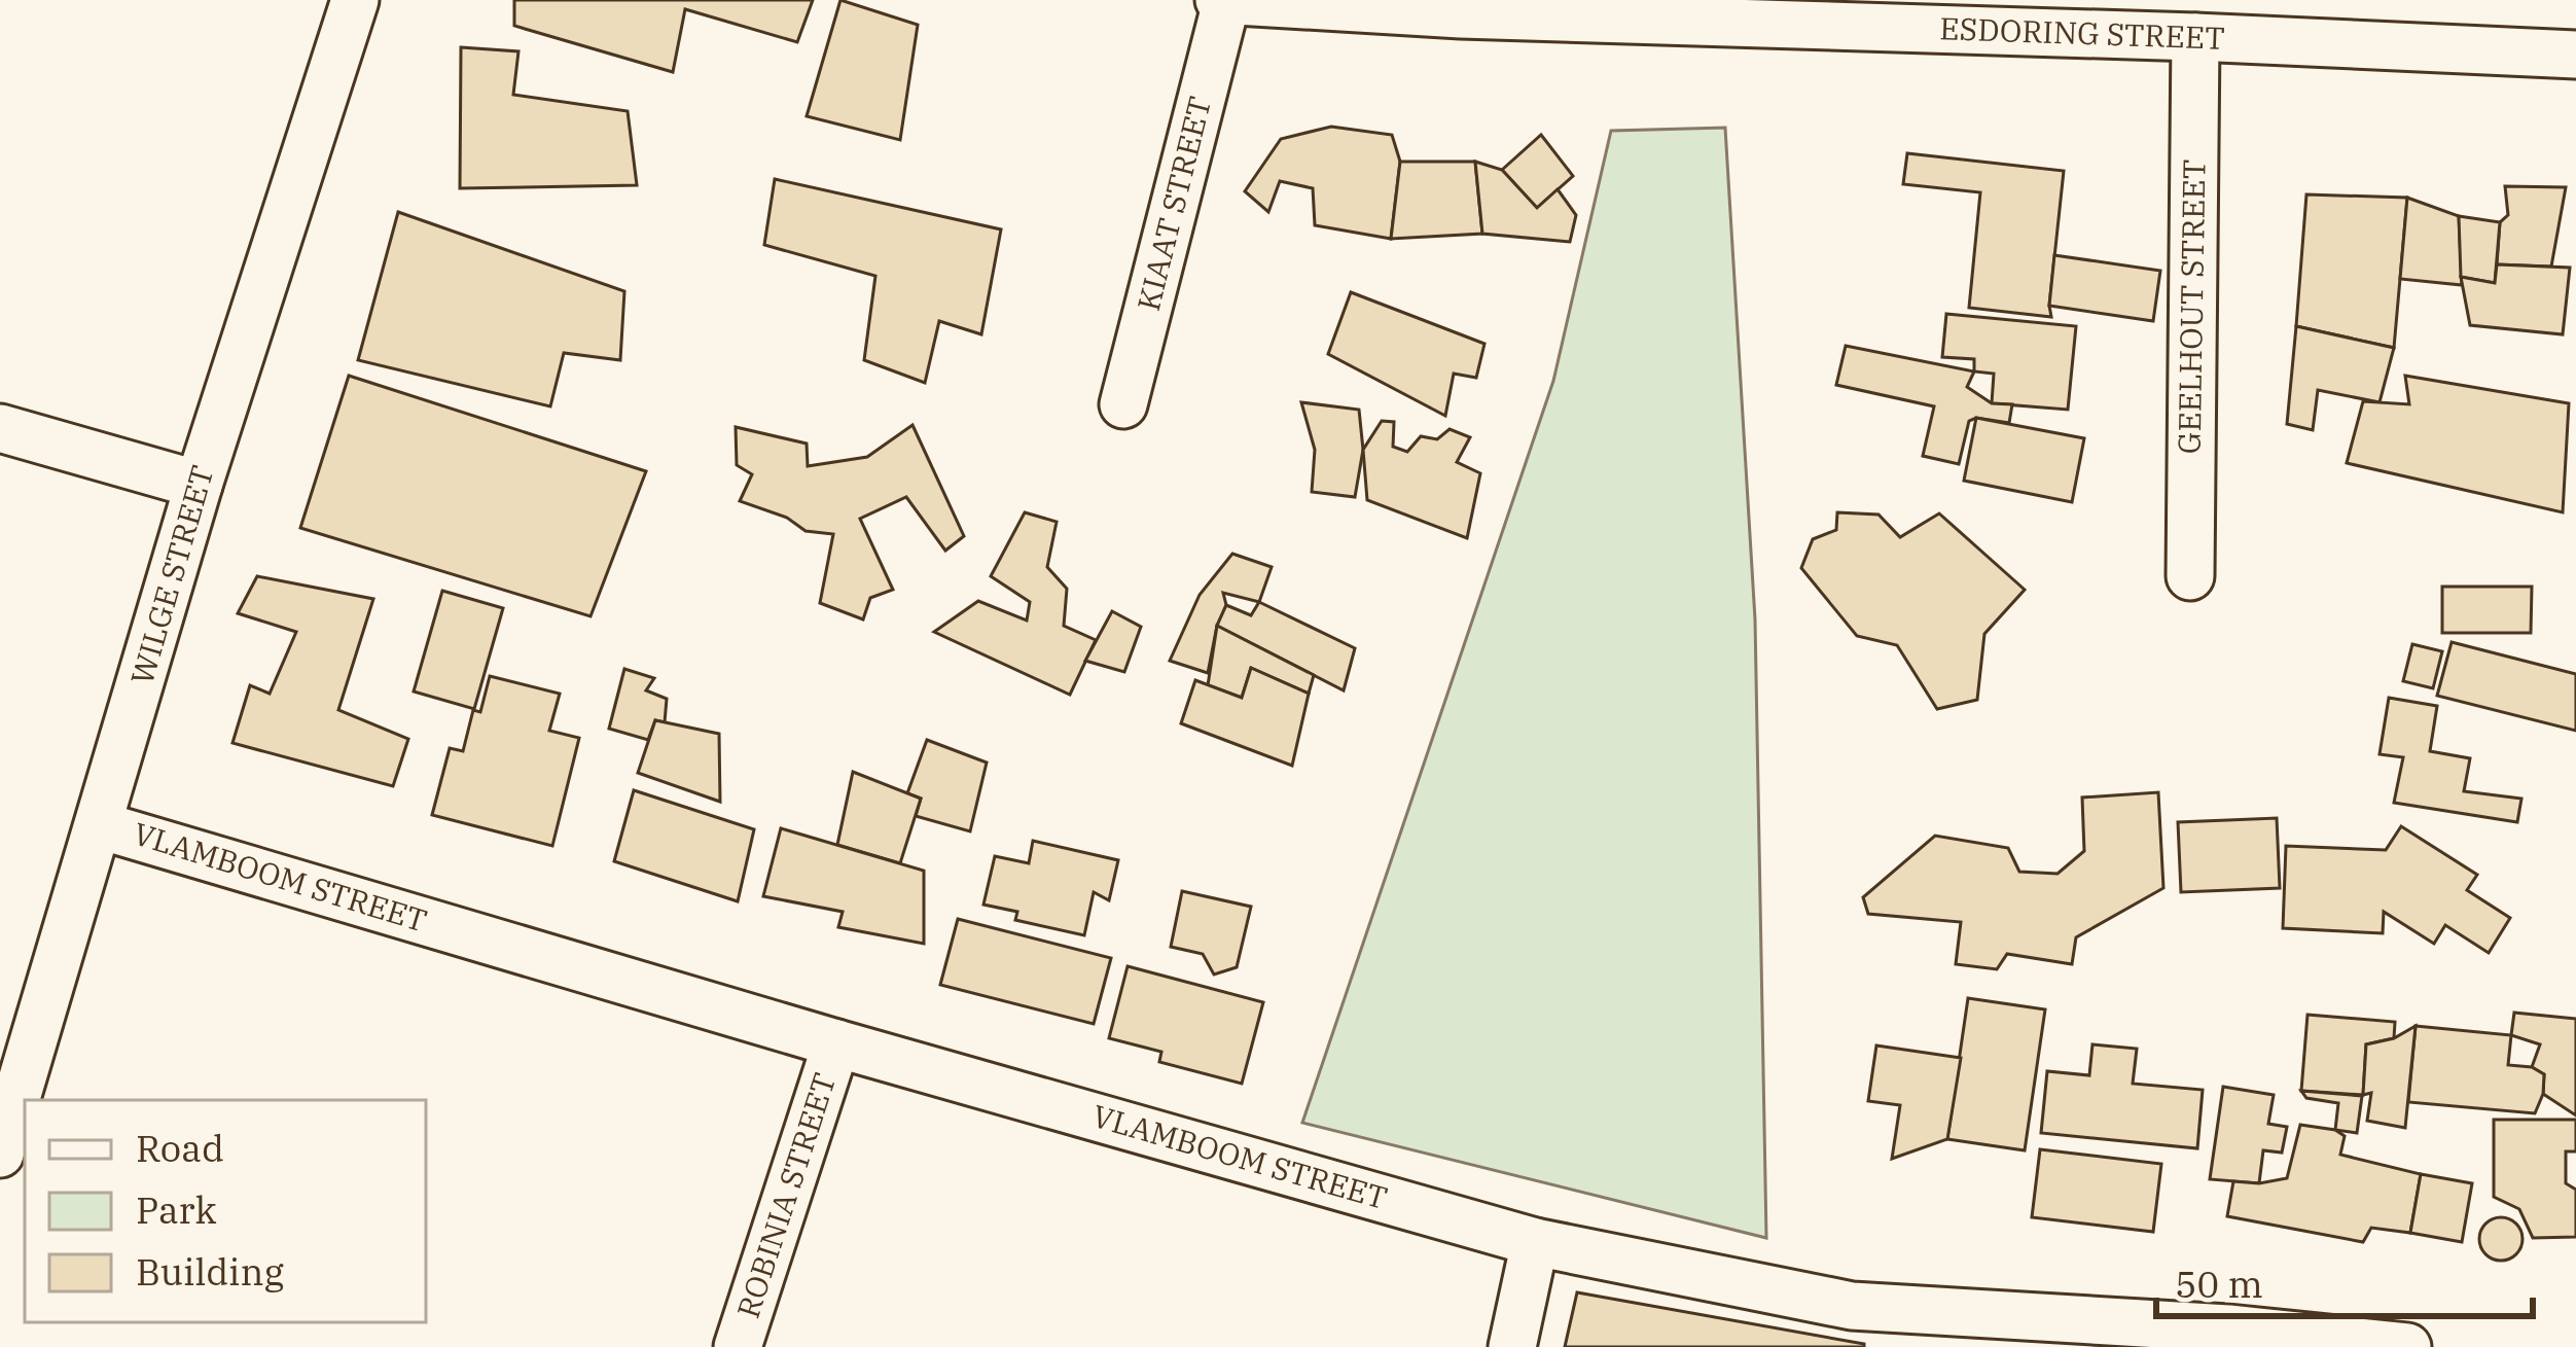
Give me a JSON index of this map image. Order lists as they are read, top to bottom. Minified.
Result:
{"streets":{"street":["ESDORING STREET","KIAAT STREET","GEELHOUT STREET","WILGE STREET","VLAMBOOM STREET","ROBINIA STREET"]},"crossings":[["ESDORING STREET","KIAAT STREET"],["ESDORING STREET","GEELHOUT STREET"],["WILGE STREET","VLAMBOOM STREET"],["VLAMBOOM STREET","ROBINIA STREET"]],"legend":["Road","Park","Building"],"scale_bar":"50 m"}
